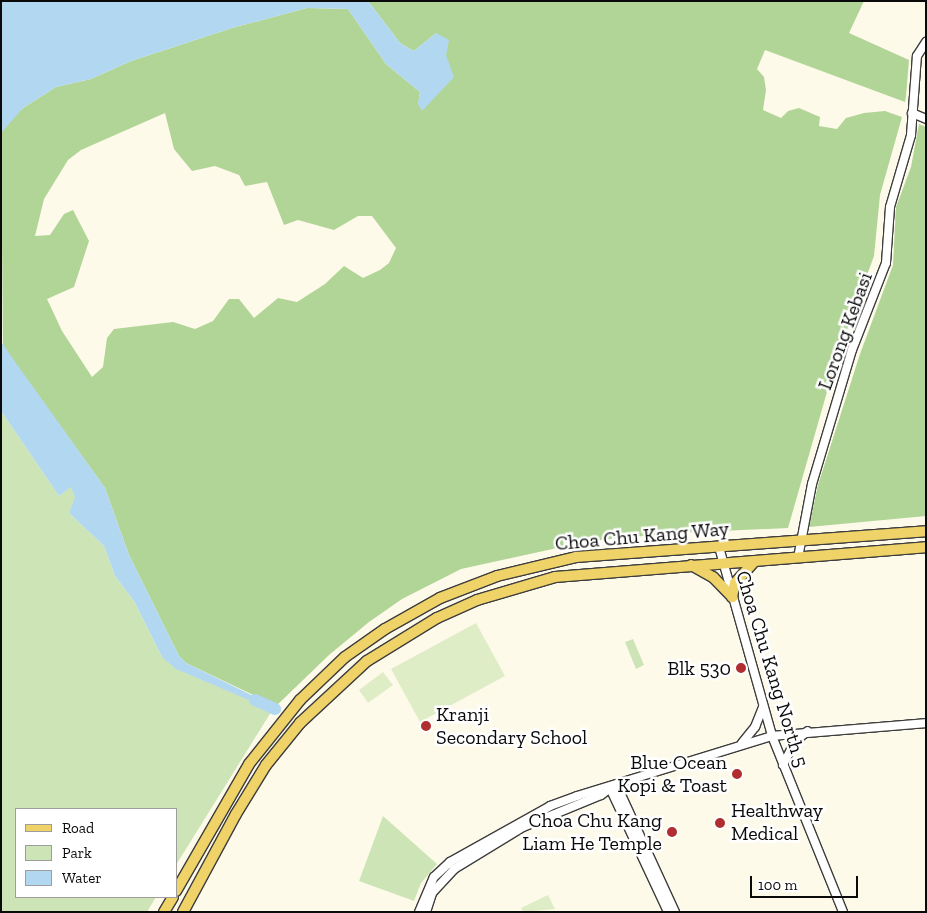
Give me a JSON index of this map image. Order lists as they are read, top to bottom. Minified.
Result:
{"streets":{"main road":["Choa Chu Kang Way"],"street":["Lorong Kebasi","Choa Chu Kang North 5"]},"crossings":[["Lorong Kebasi","Choa Chu Kang Way"],["Choa Chu Kang Way","Choa Chu Kang North 5"]],"places":["Blk 530","Kranji Secondary School","Blue Ocean Kopi & Toast","Healthway Medical","Choa Chu Kang Liam He Temple"],"legend":["Road","Park","Water"],"scale_bar":"100 m"}
